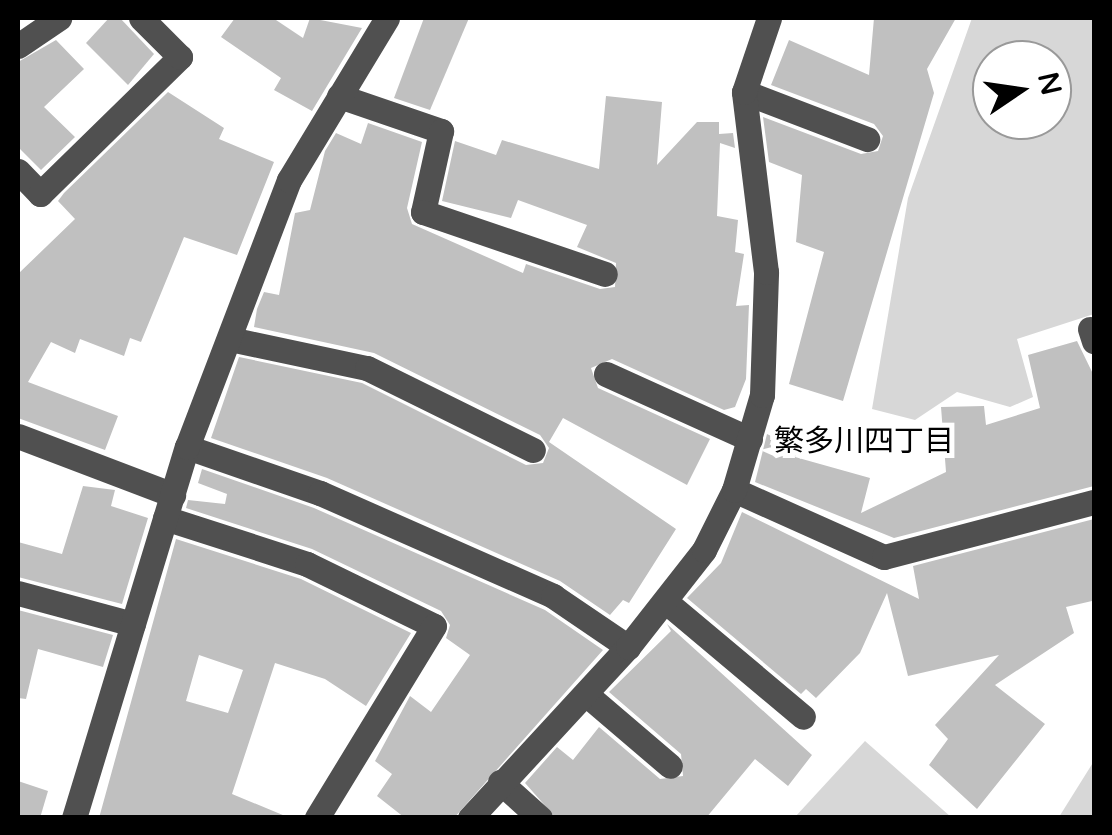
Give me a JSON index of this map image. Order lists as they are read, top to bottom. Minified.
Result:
{"districts":["繁多川四丁目"],"north":"right"}
